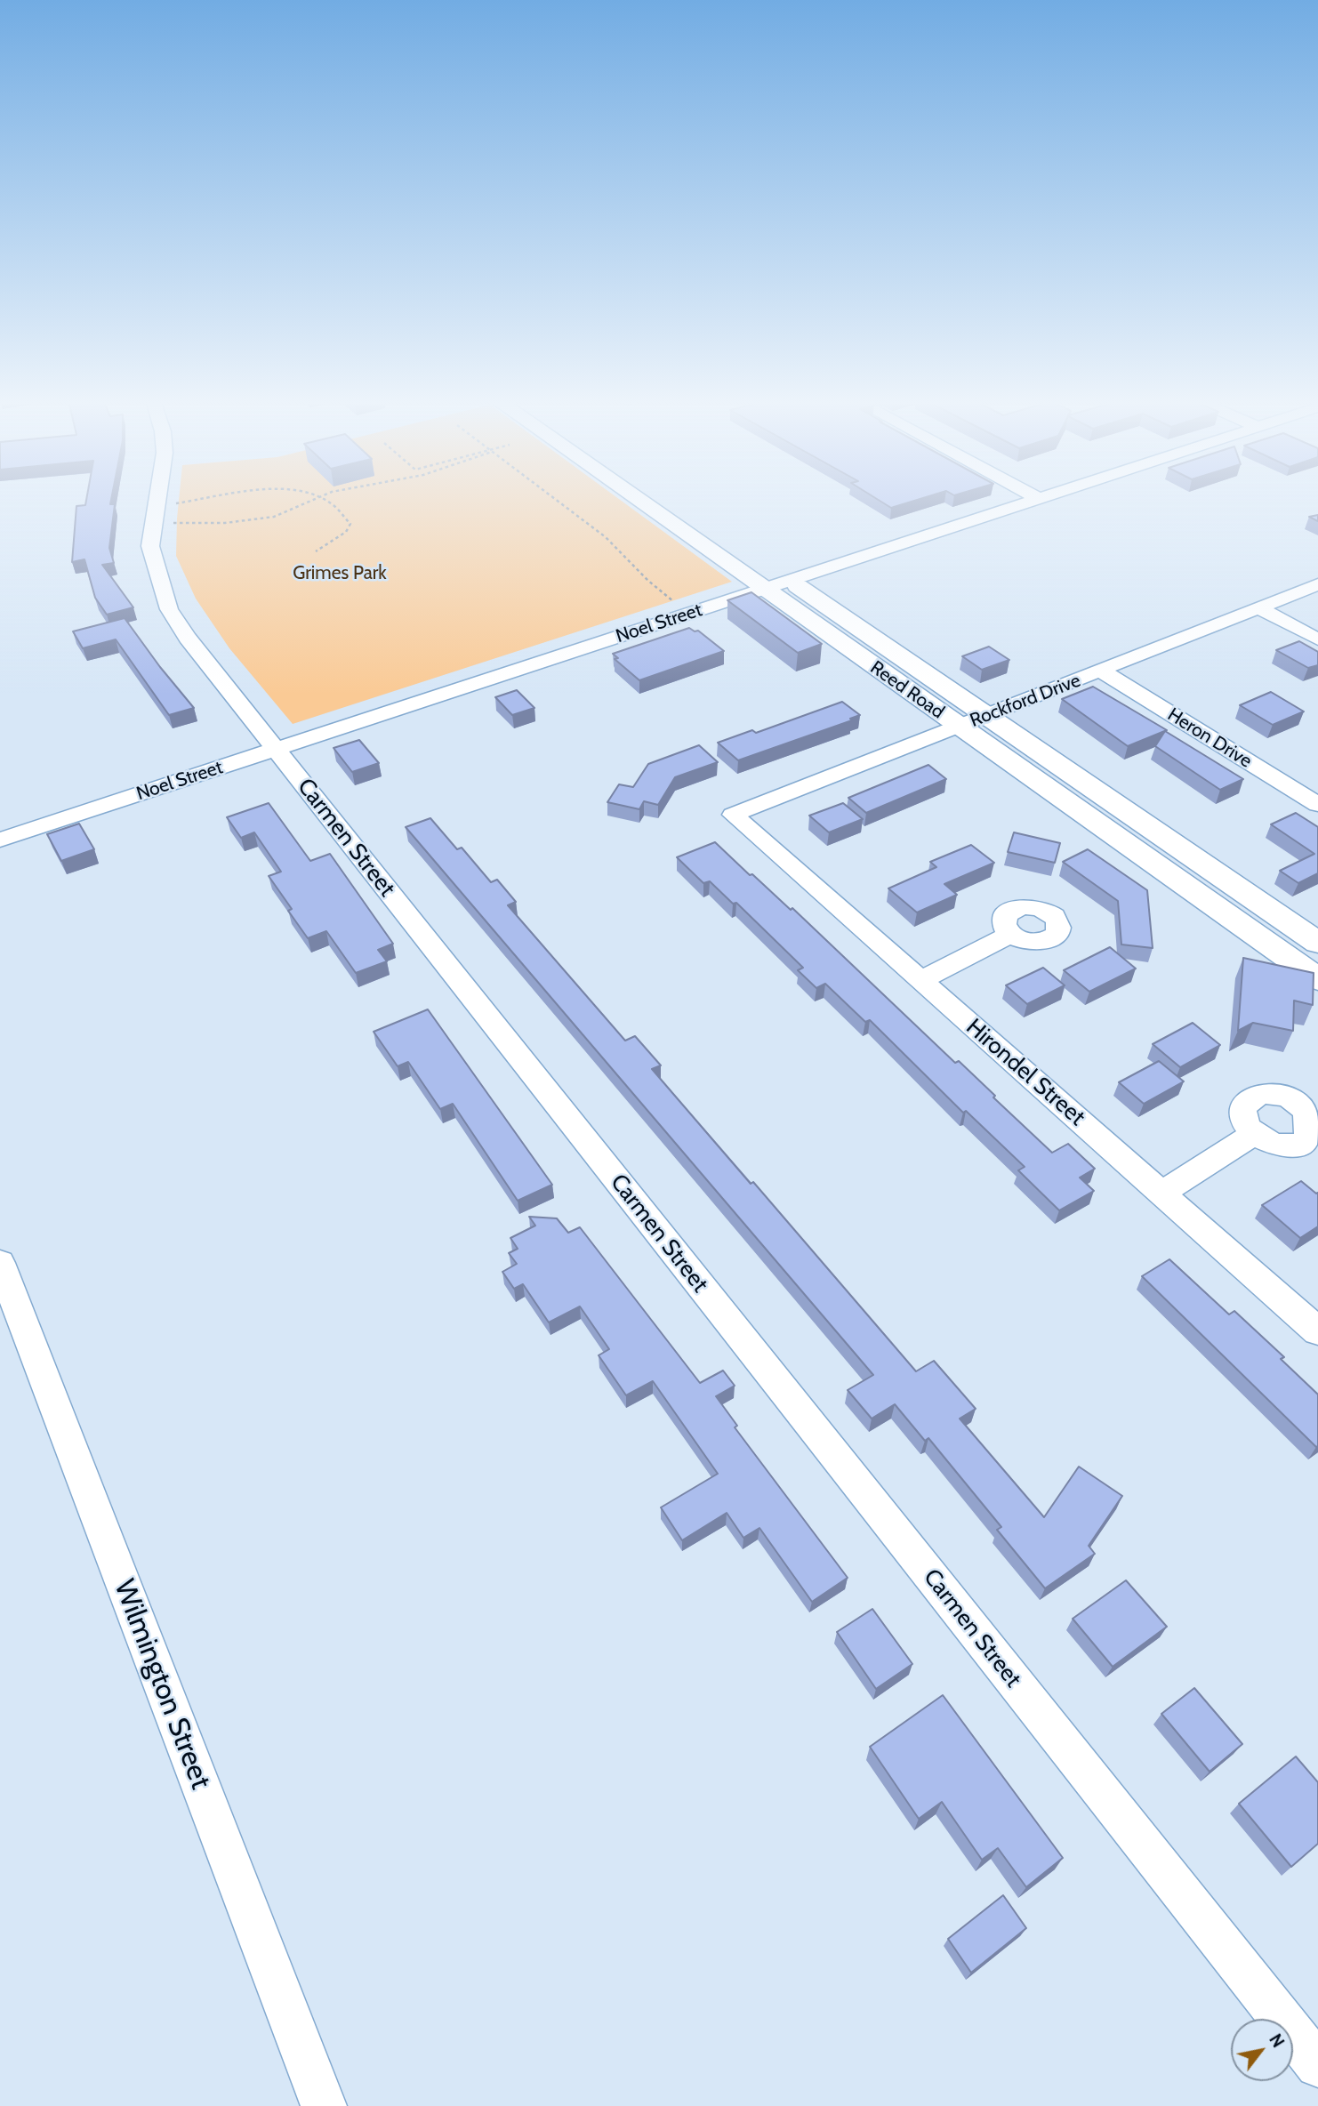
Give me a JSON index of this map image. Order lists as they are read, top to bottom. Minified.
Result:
{"streets":{"street":["Noel Street","Reed Road","Rockford Drive","Heron Drive","Carmen Street","Hirondel Street","Wilmington Street"]},"crossings":[["Noel Street","Reed Road"],["Noel Street","Carmen Street"],["Reed Road","Rockford Drive"],["Rockford Drive","Heron Drive"],["Rockford Drive","Hirondel Street"]],"parks":["Grimes Park"],"north":"top right"}
